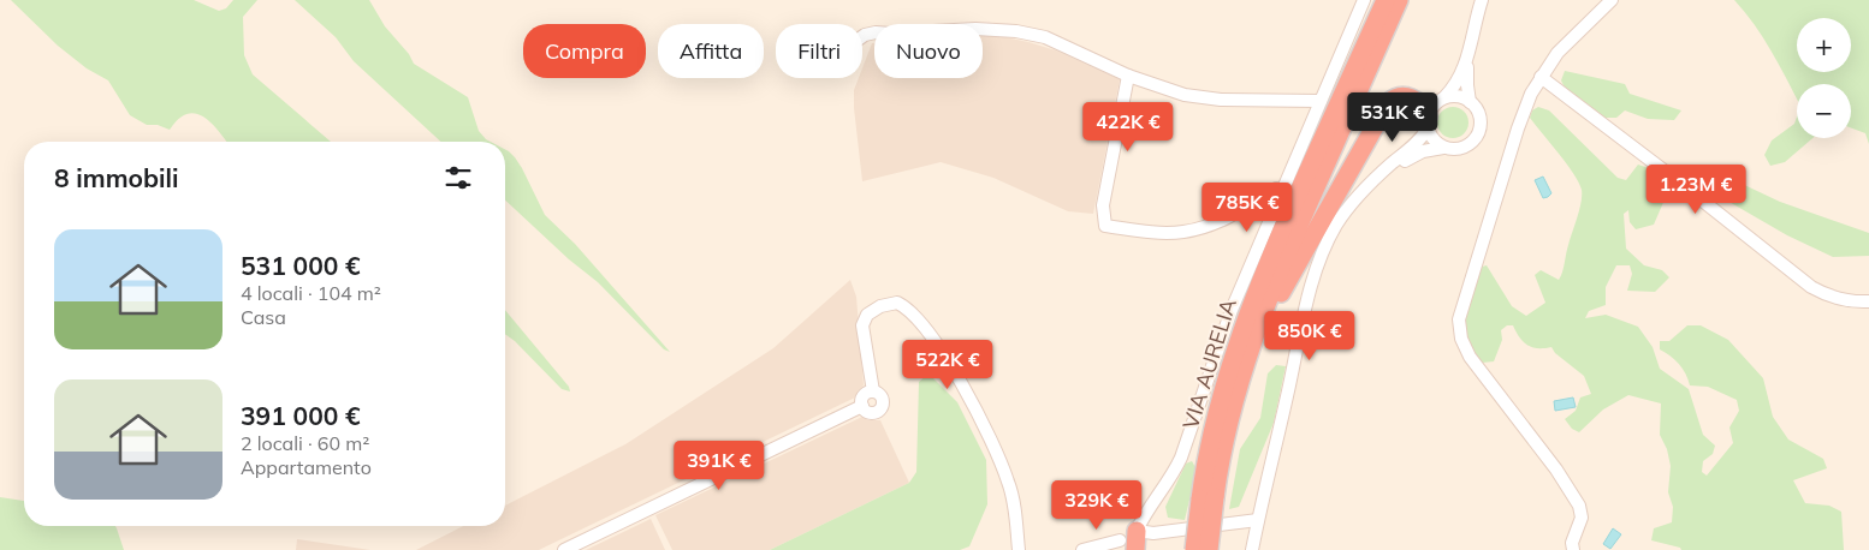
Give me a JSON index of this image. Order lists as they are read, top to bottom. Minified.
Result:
{"streets":{"highway":["VIA AURELIA"]},"page":{"map_buttons":["+","−"],"chip":["Compra","Affitta","Filtri","Nuovo"],"price":["531K €","422K €","1.23M €","785K €","850K €","522K €","391K €","329K €"],"heading":"8 immobili","list":[{"name":"531 000 €","note":"4 locali · 104 m² · Casa"},{"name":"391 000 €","note":"2 locali · 60 m² · Appartamento"}]}}
